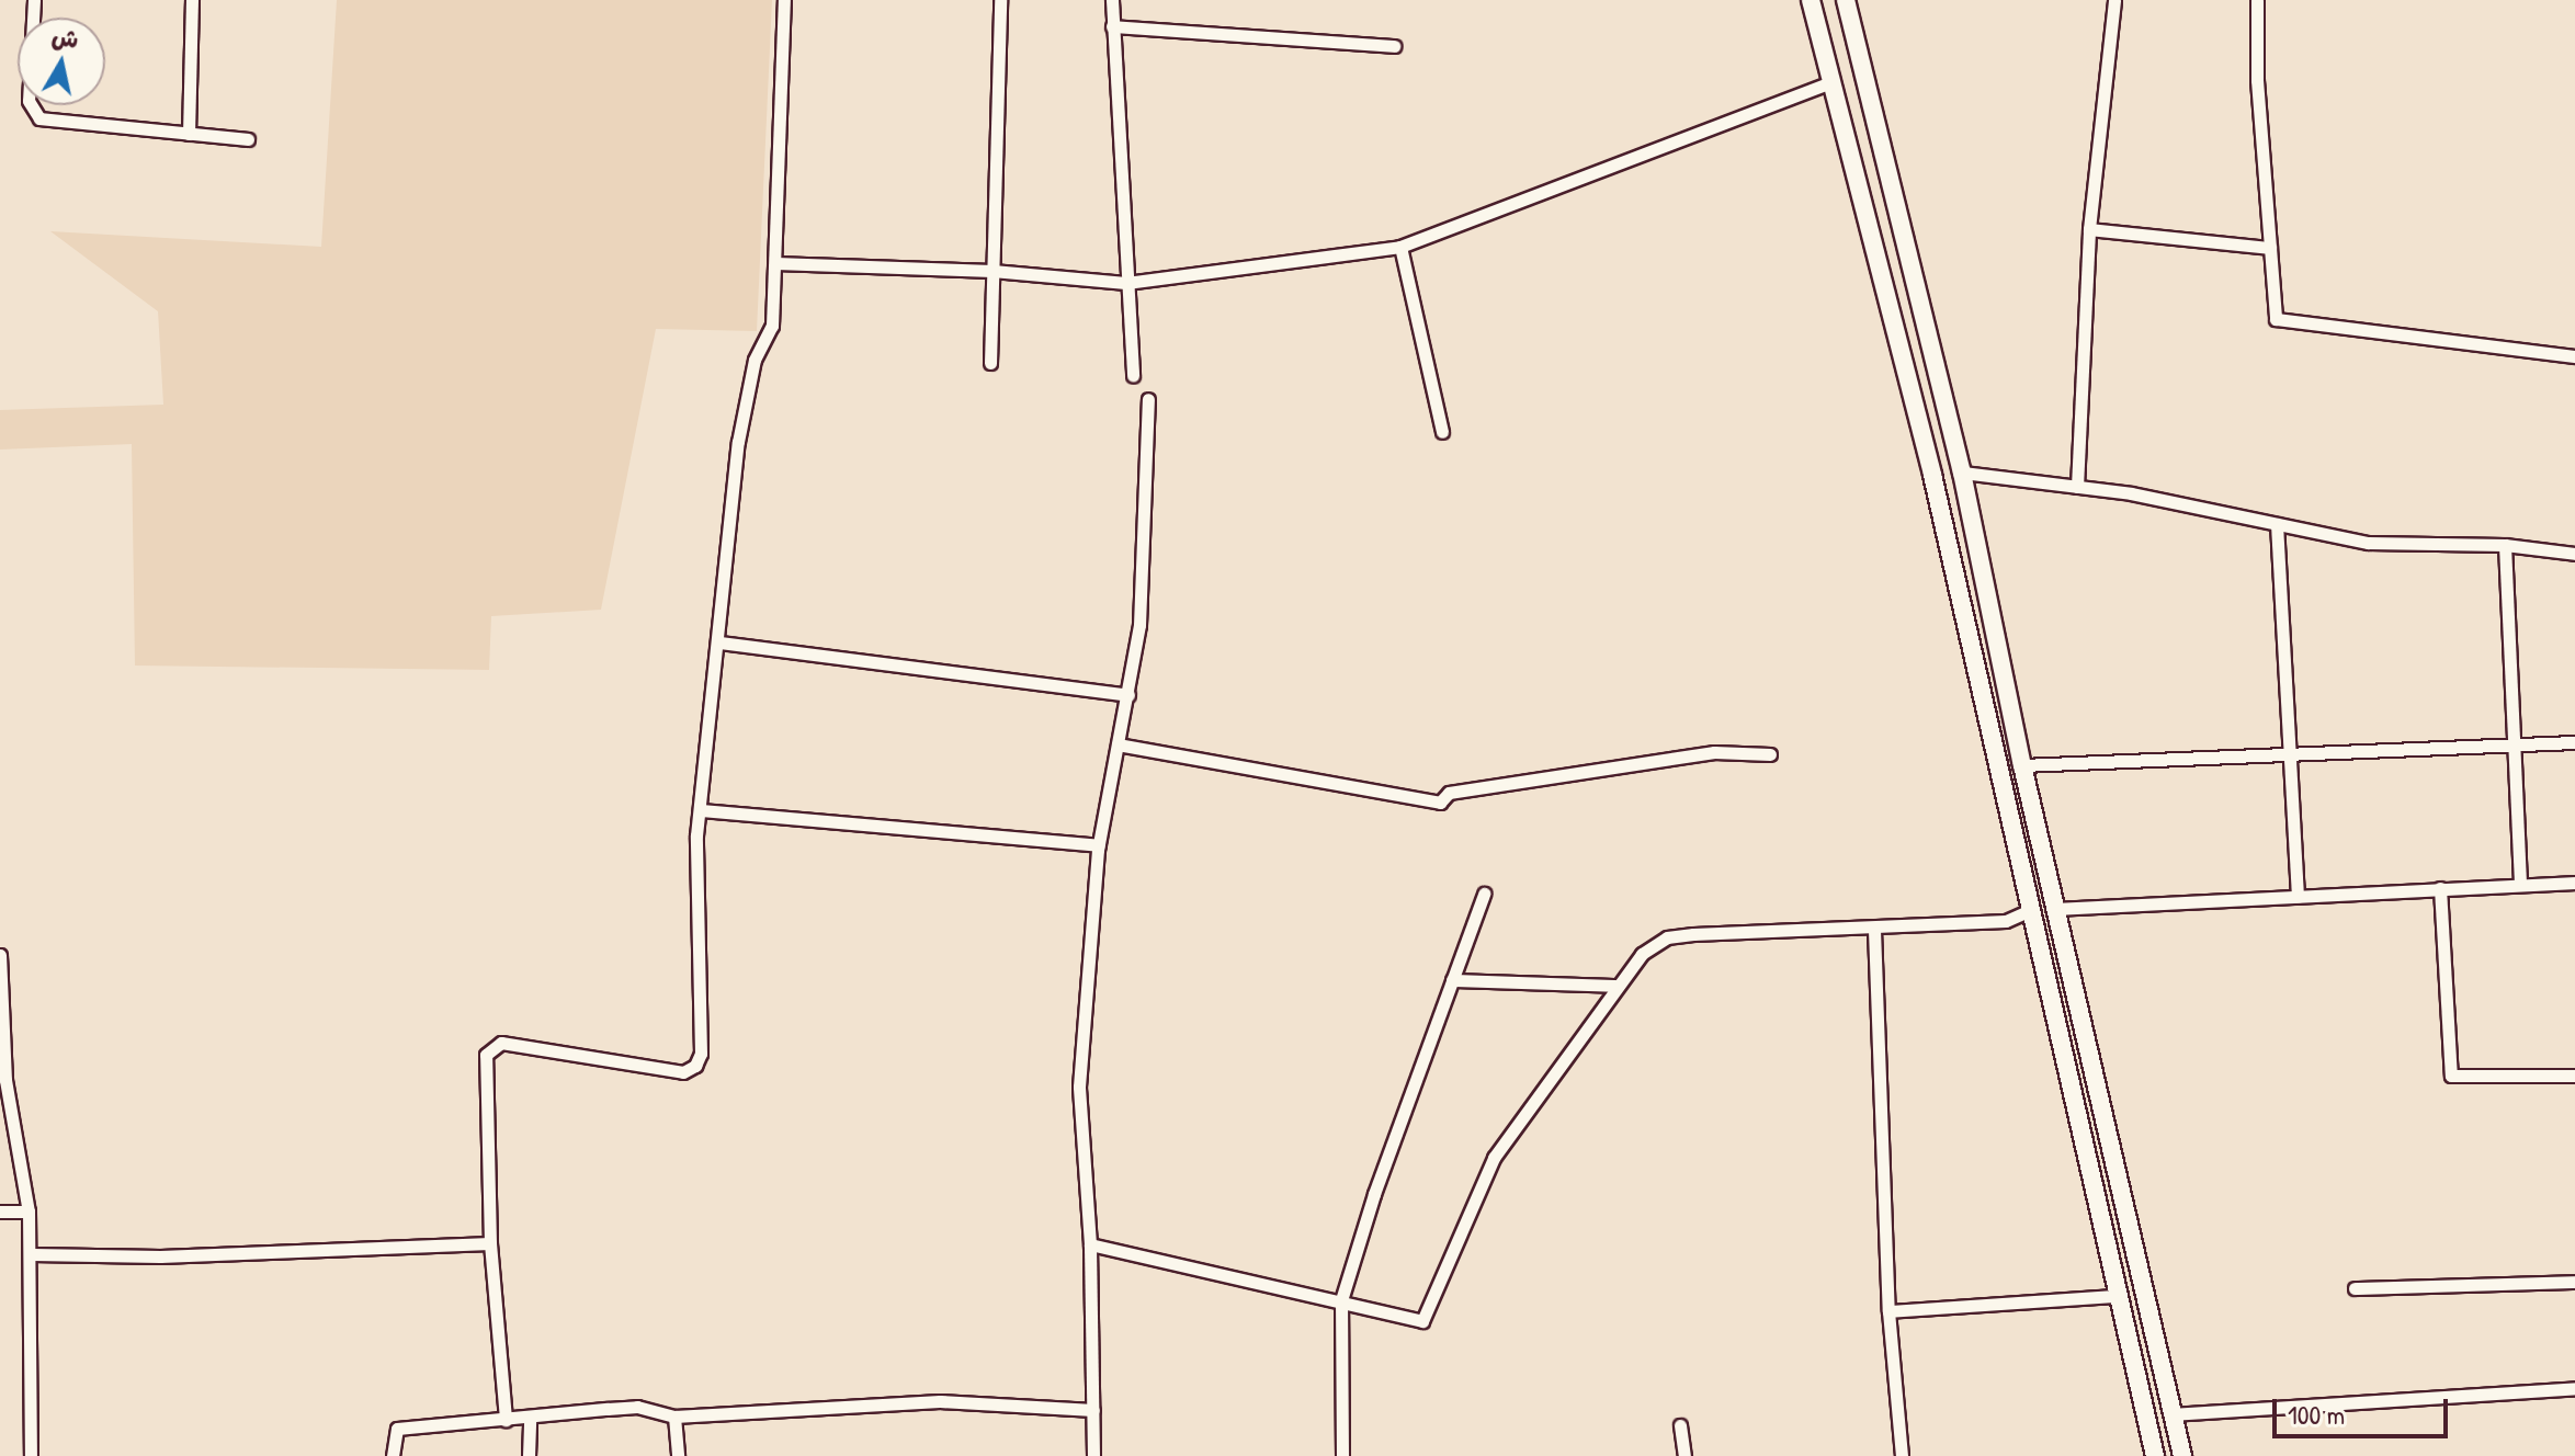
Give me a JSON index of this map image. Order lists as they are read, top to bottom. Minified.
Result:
{"scale_bar":"100 m","north":"top"}
